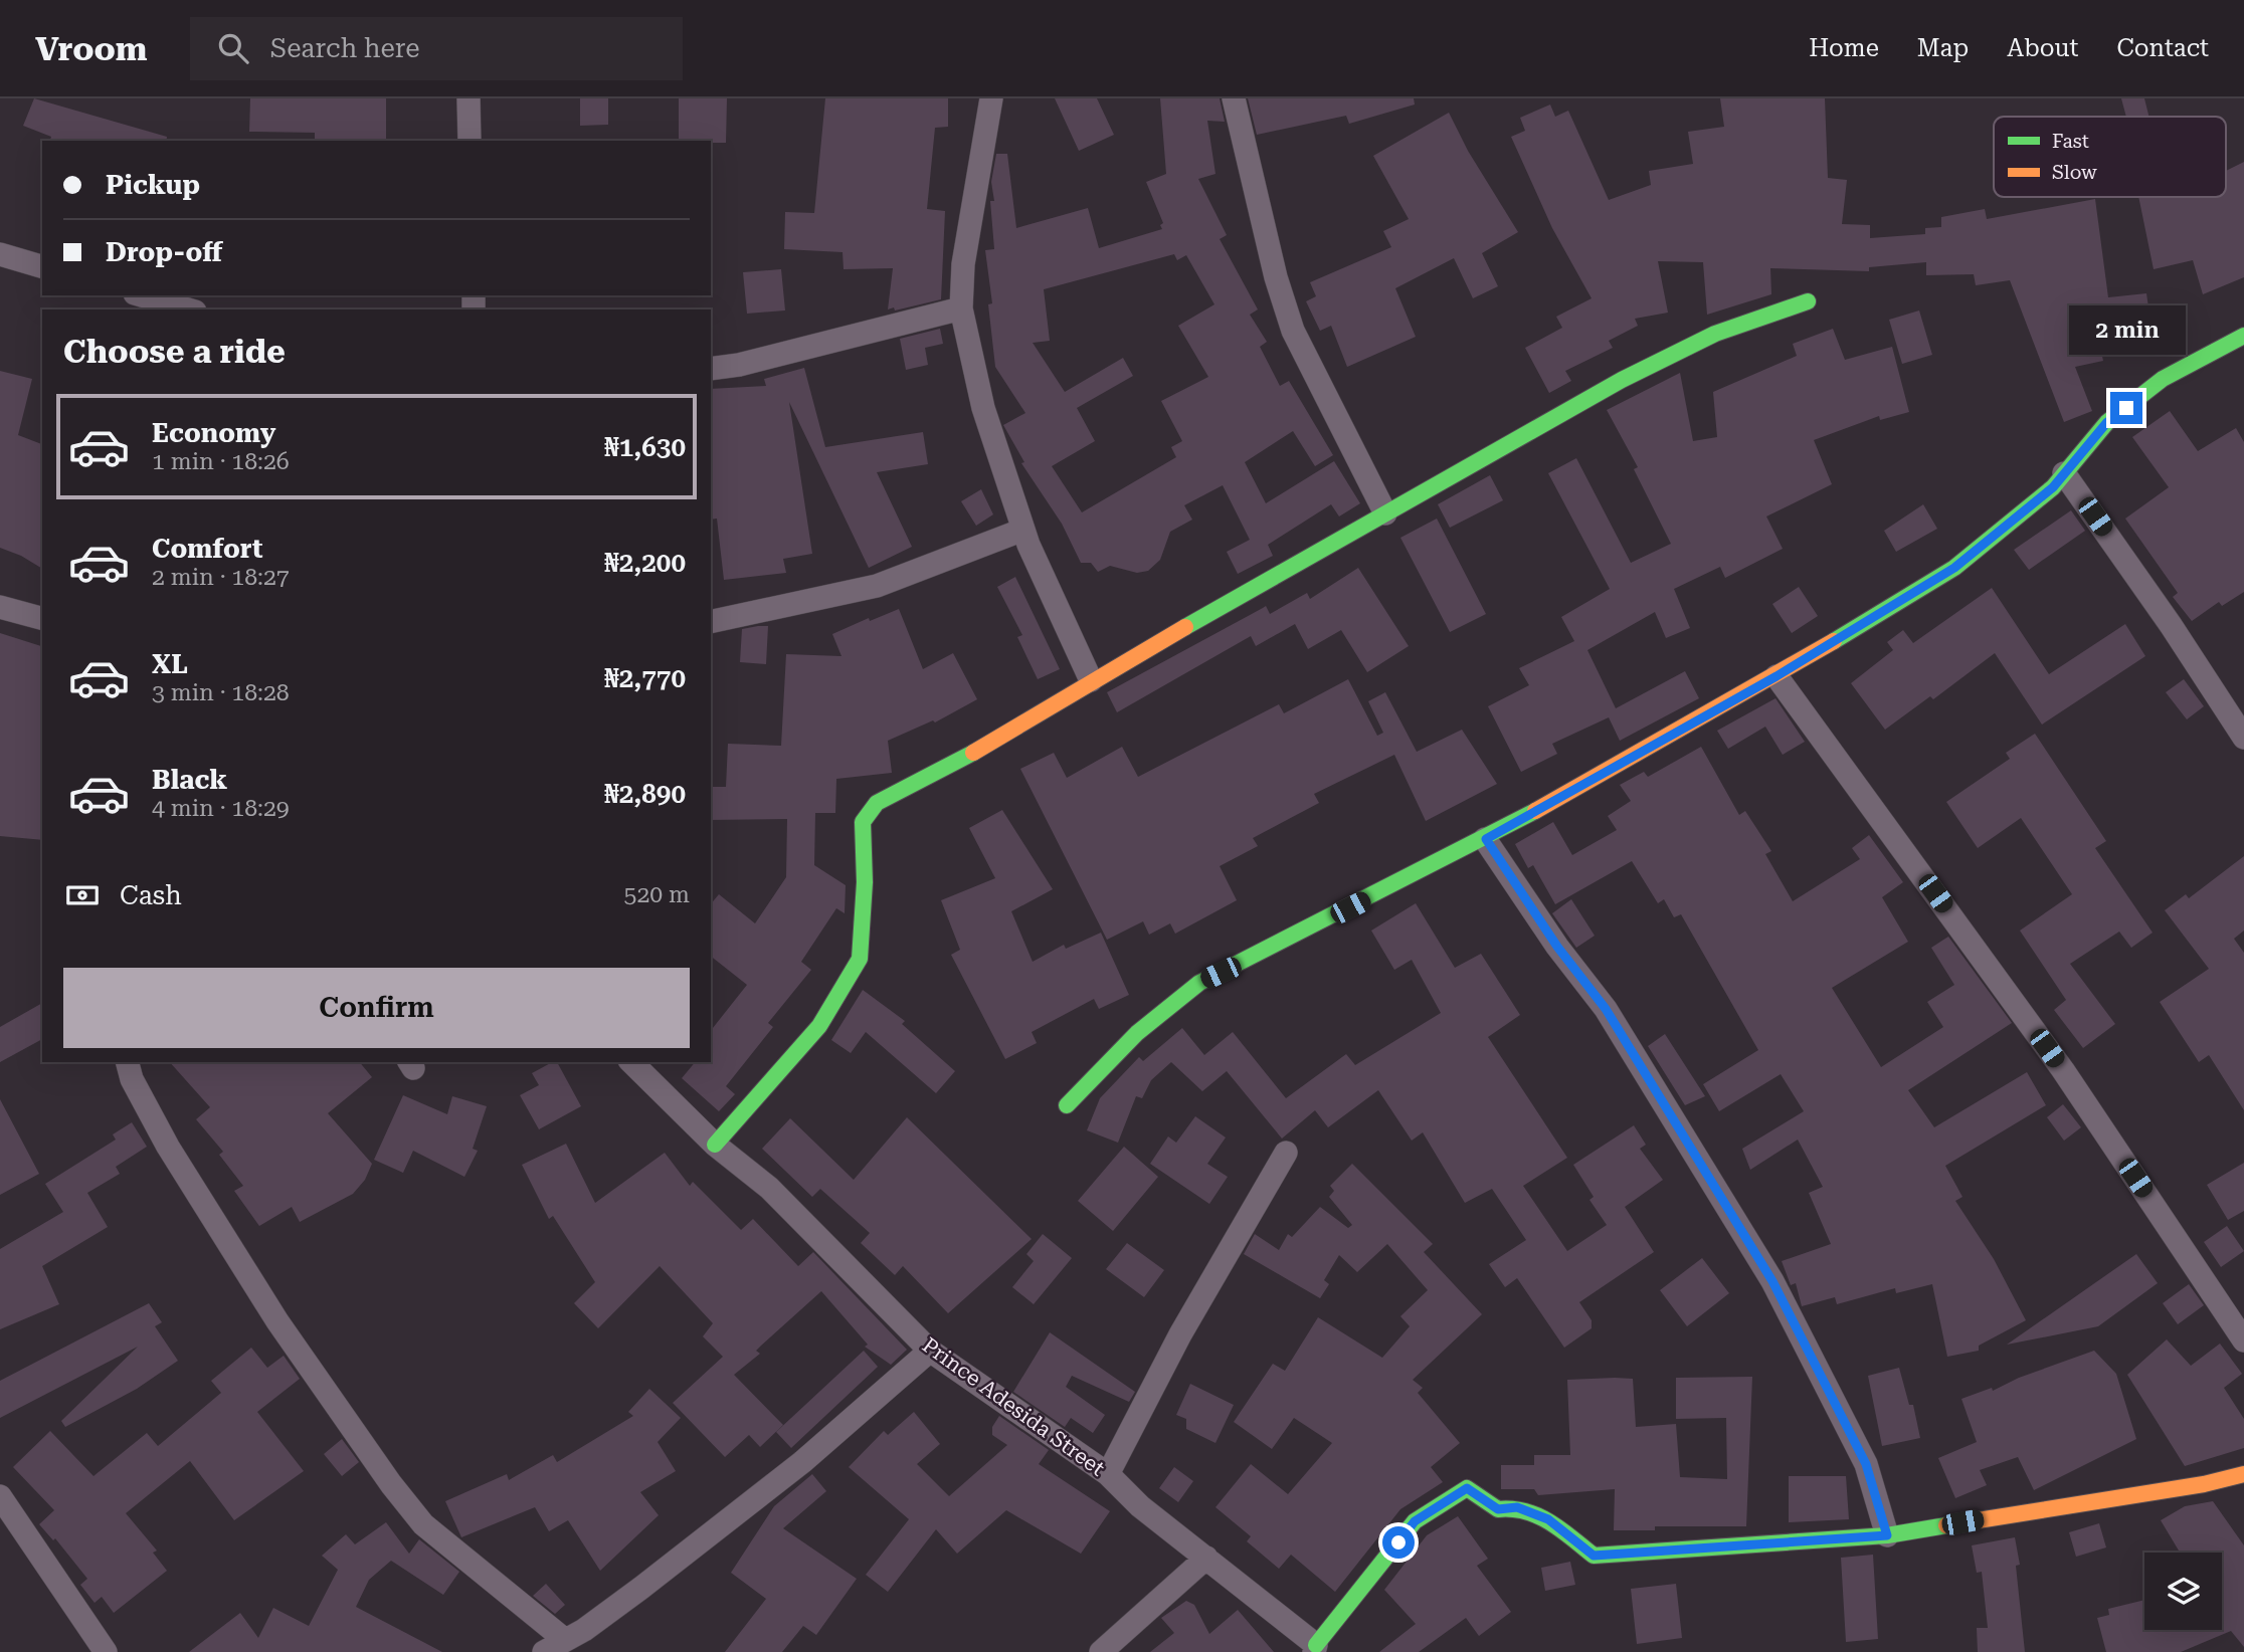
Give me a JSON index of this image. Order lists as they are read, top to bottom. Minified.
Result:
{"streets":{"street":["Prince Adesida Street"]},"legend":["Fast","Slow"],"page":{"header":"Vroom","search":"Search here","nav":["Home","Map","About","Contact"],"banner":["Pickup","Drop-off"],"bubble":"2 min","heading":"Choose a ride","list":[{"name":"Economy","note":"1 min · 18:26","value":"₦1,630"},{"name":"Comfort","note":"2 min · 18:27","value":"₦2,200"},{"name":"XL","note":"3 min · 18:28","value":"₦2,770"},{"name":"Black","note":"4 min · 18:29","value":"₦2,890"}],"pay":["Cash","520 m"],"buttons":"Confirm"}}
